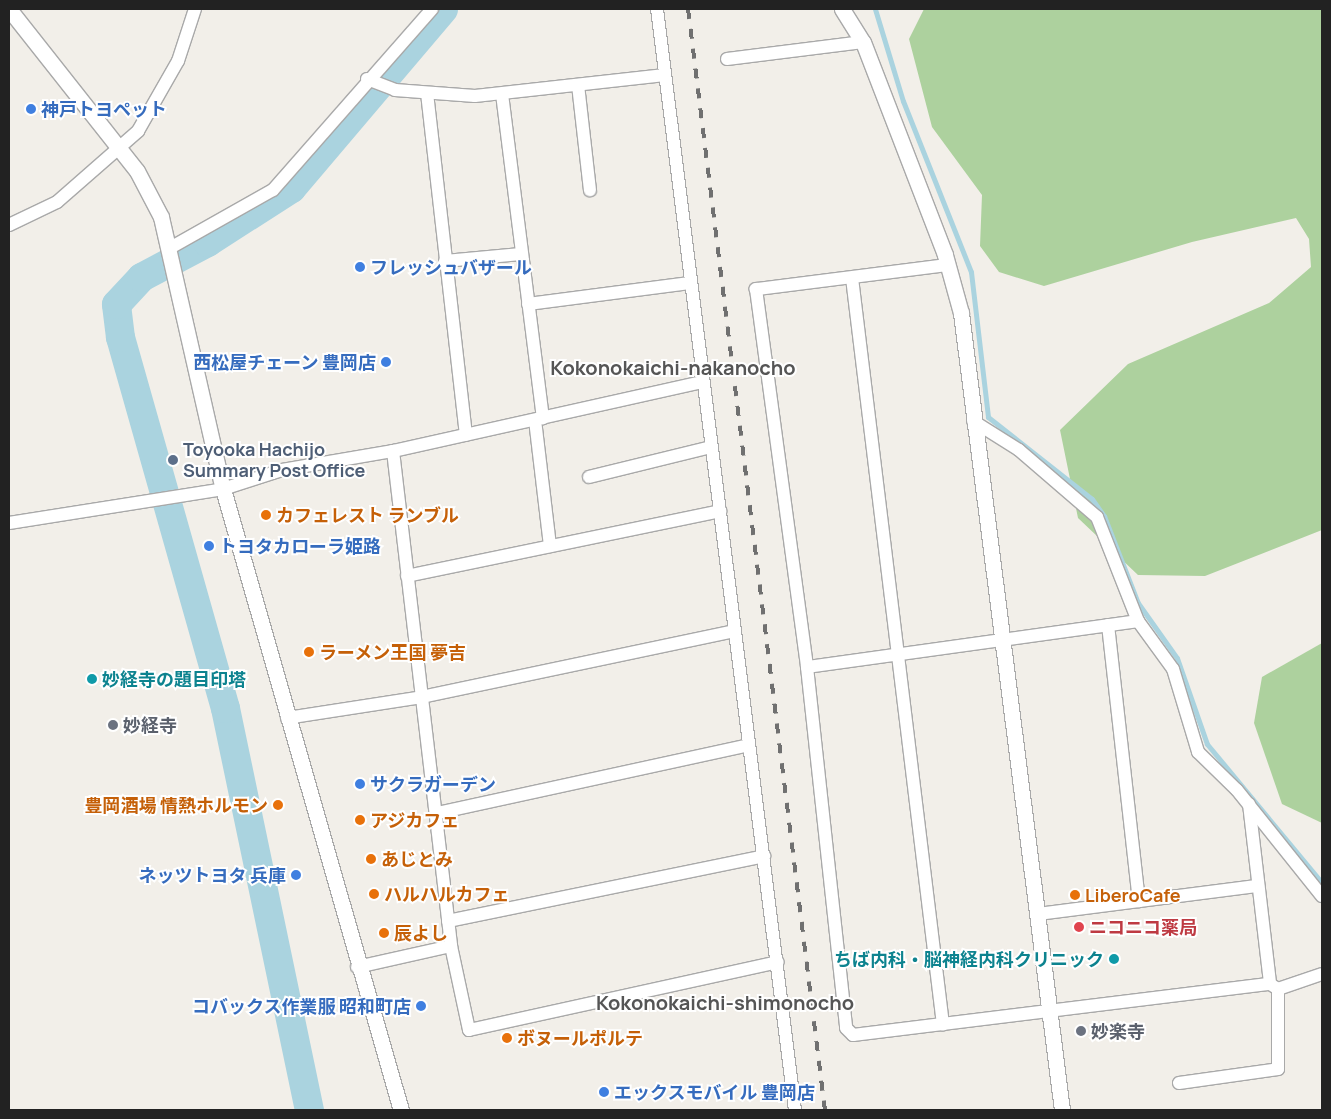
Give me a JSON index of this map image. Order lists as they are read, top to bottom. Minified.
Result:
{"districts":["Kokonokaichi-nakanocho","Kokonokaichi-shimonocho"],"places":["神戸トヨペット","フレッシュバザール","西松屋チェーン 豊岡店","Toyooka Hachijo Summary Post Office","カフェレスト ランブル","トヨタカローラ姫路","ラーメン王国 夢吉","妙経寺の題目印塔","妙経寺","サクラガーデン","豊岡酒場 情熱ホルモン","アジカフェ","あじとみ","ネッツトヨタ 兵庫","ハルハルカフェ","LiberoCafe","ニコニコ薬局","辰よし","ちば内科・脳神経内科クリニック","コバックス作業服 昭和町店","妙楽寺","ボヌールポルテ","エックスモバイル 豊岡店"]}
